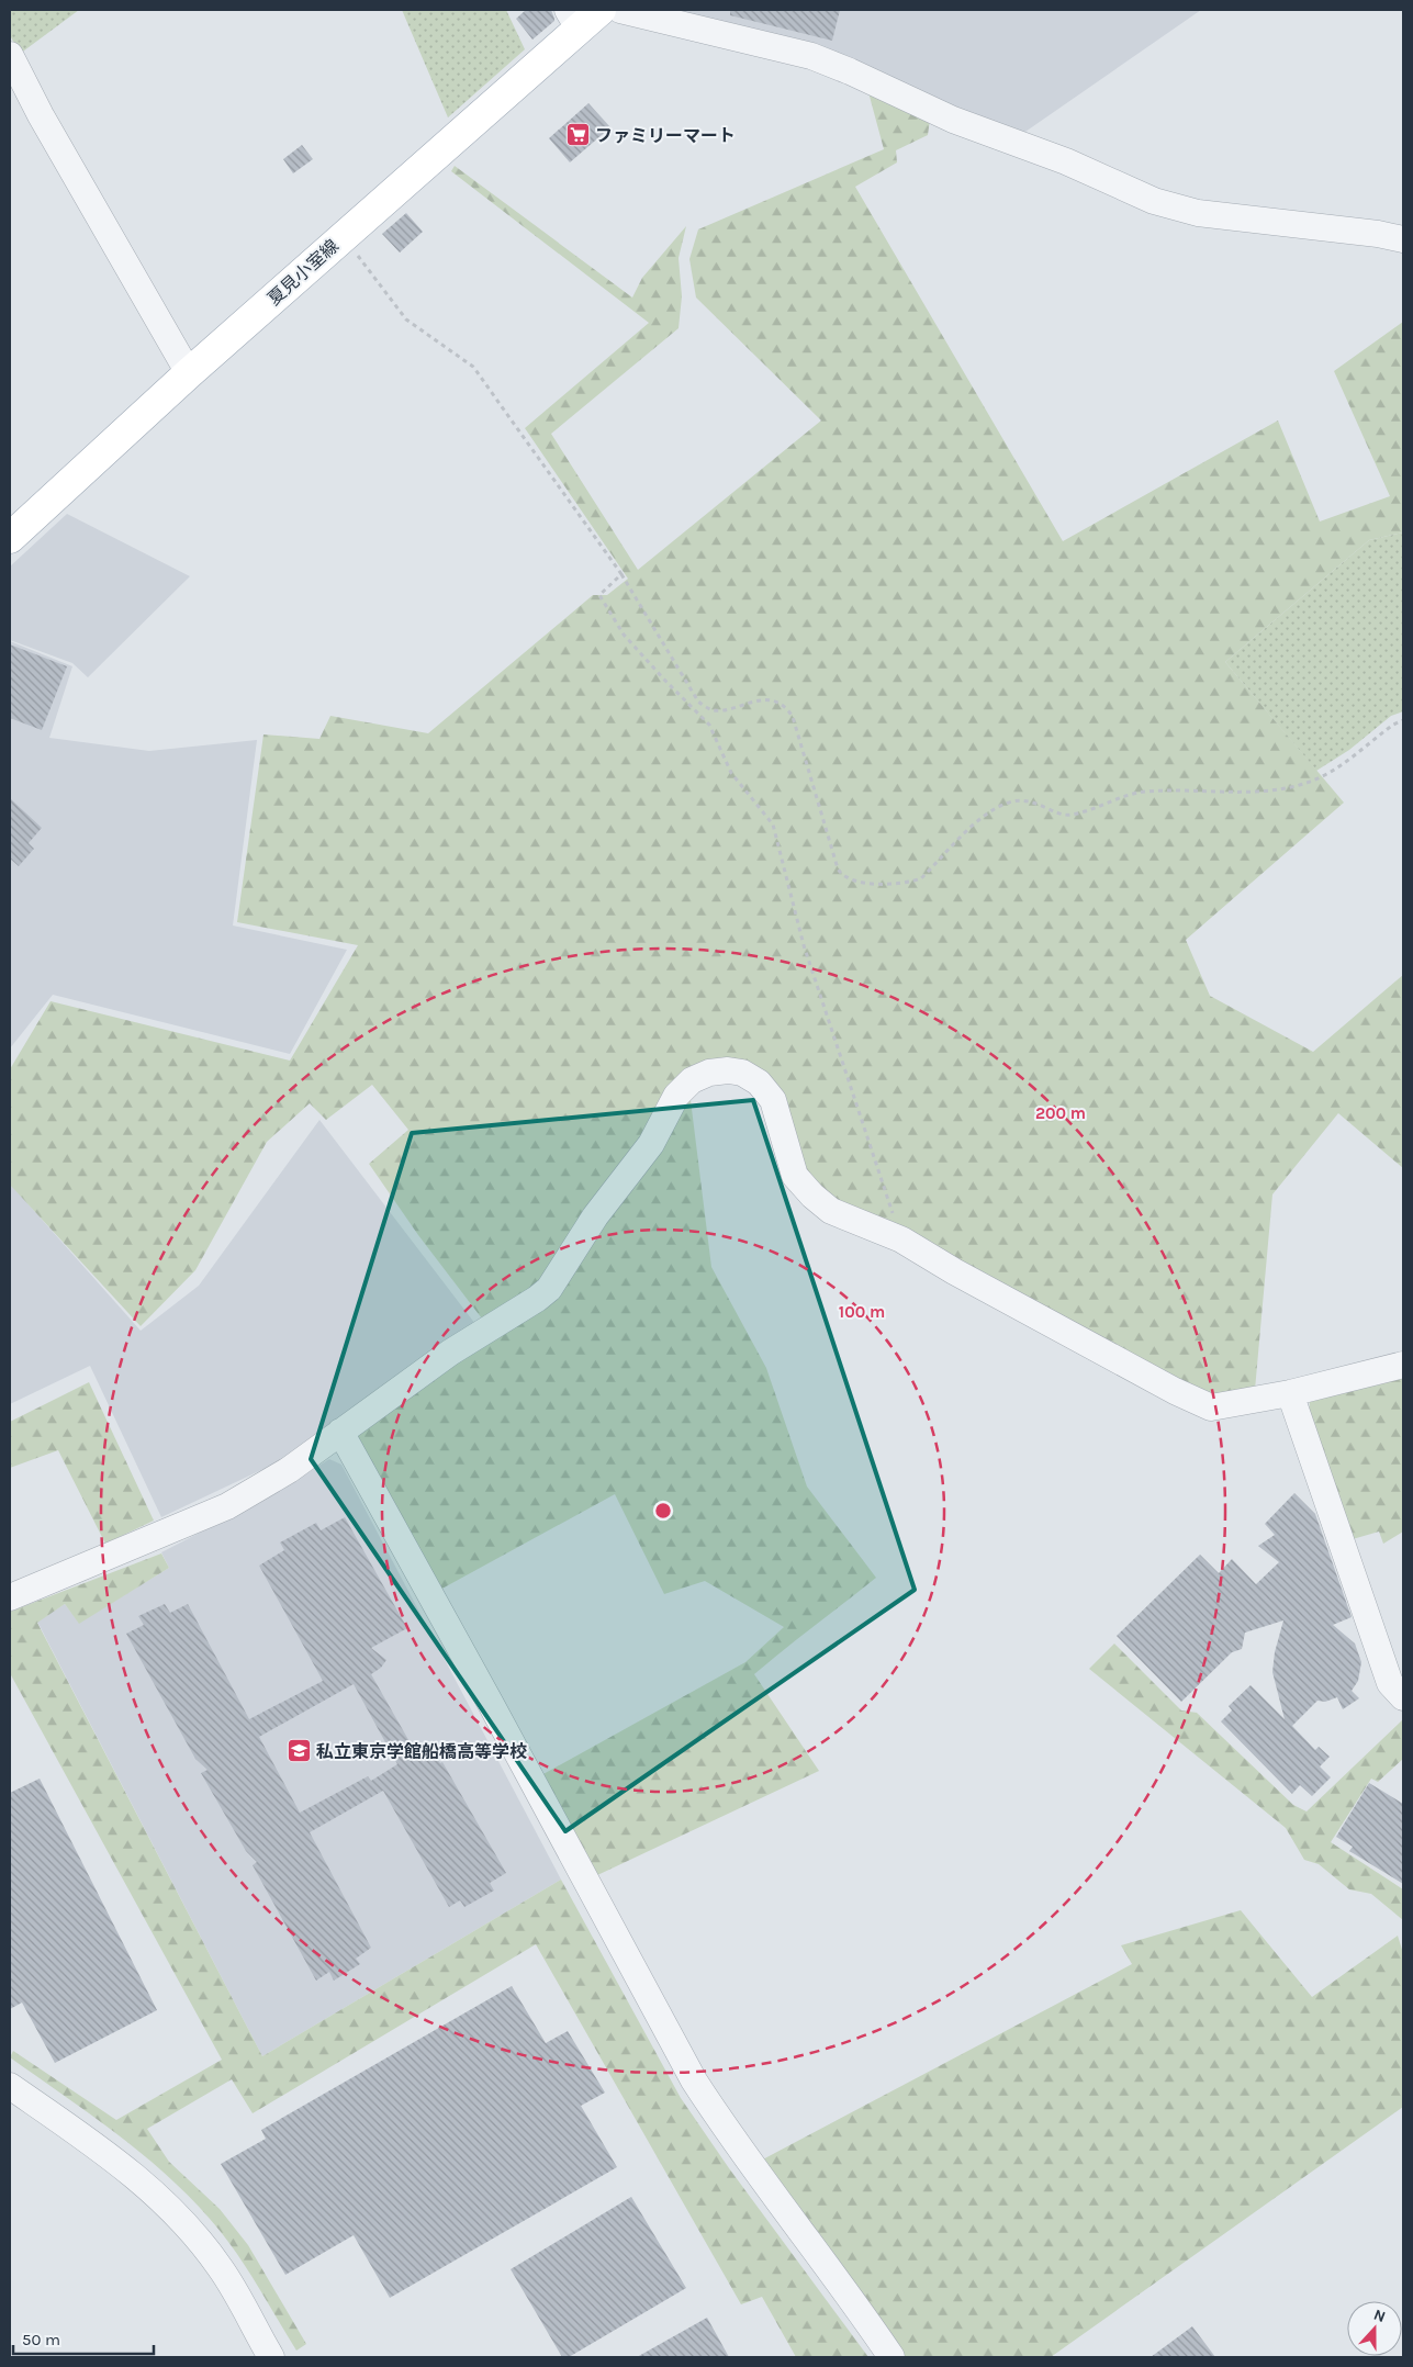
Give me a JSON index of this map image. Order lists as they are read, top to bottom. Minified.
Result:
{"streets":{"main road":["夏見小室線"]},"places":{"supermarket":["ファミリーマート"],"school or university":["私立東京学館船橋高等学校"]},"scale_bar":"50 m","north":"top","rings":["200 m","100 m"]}
